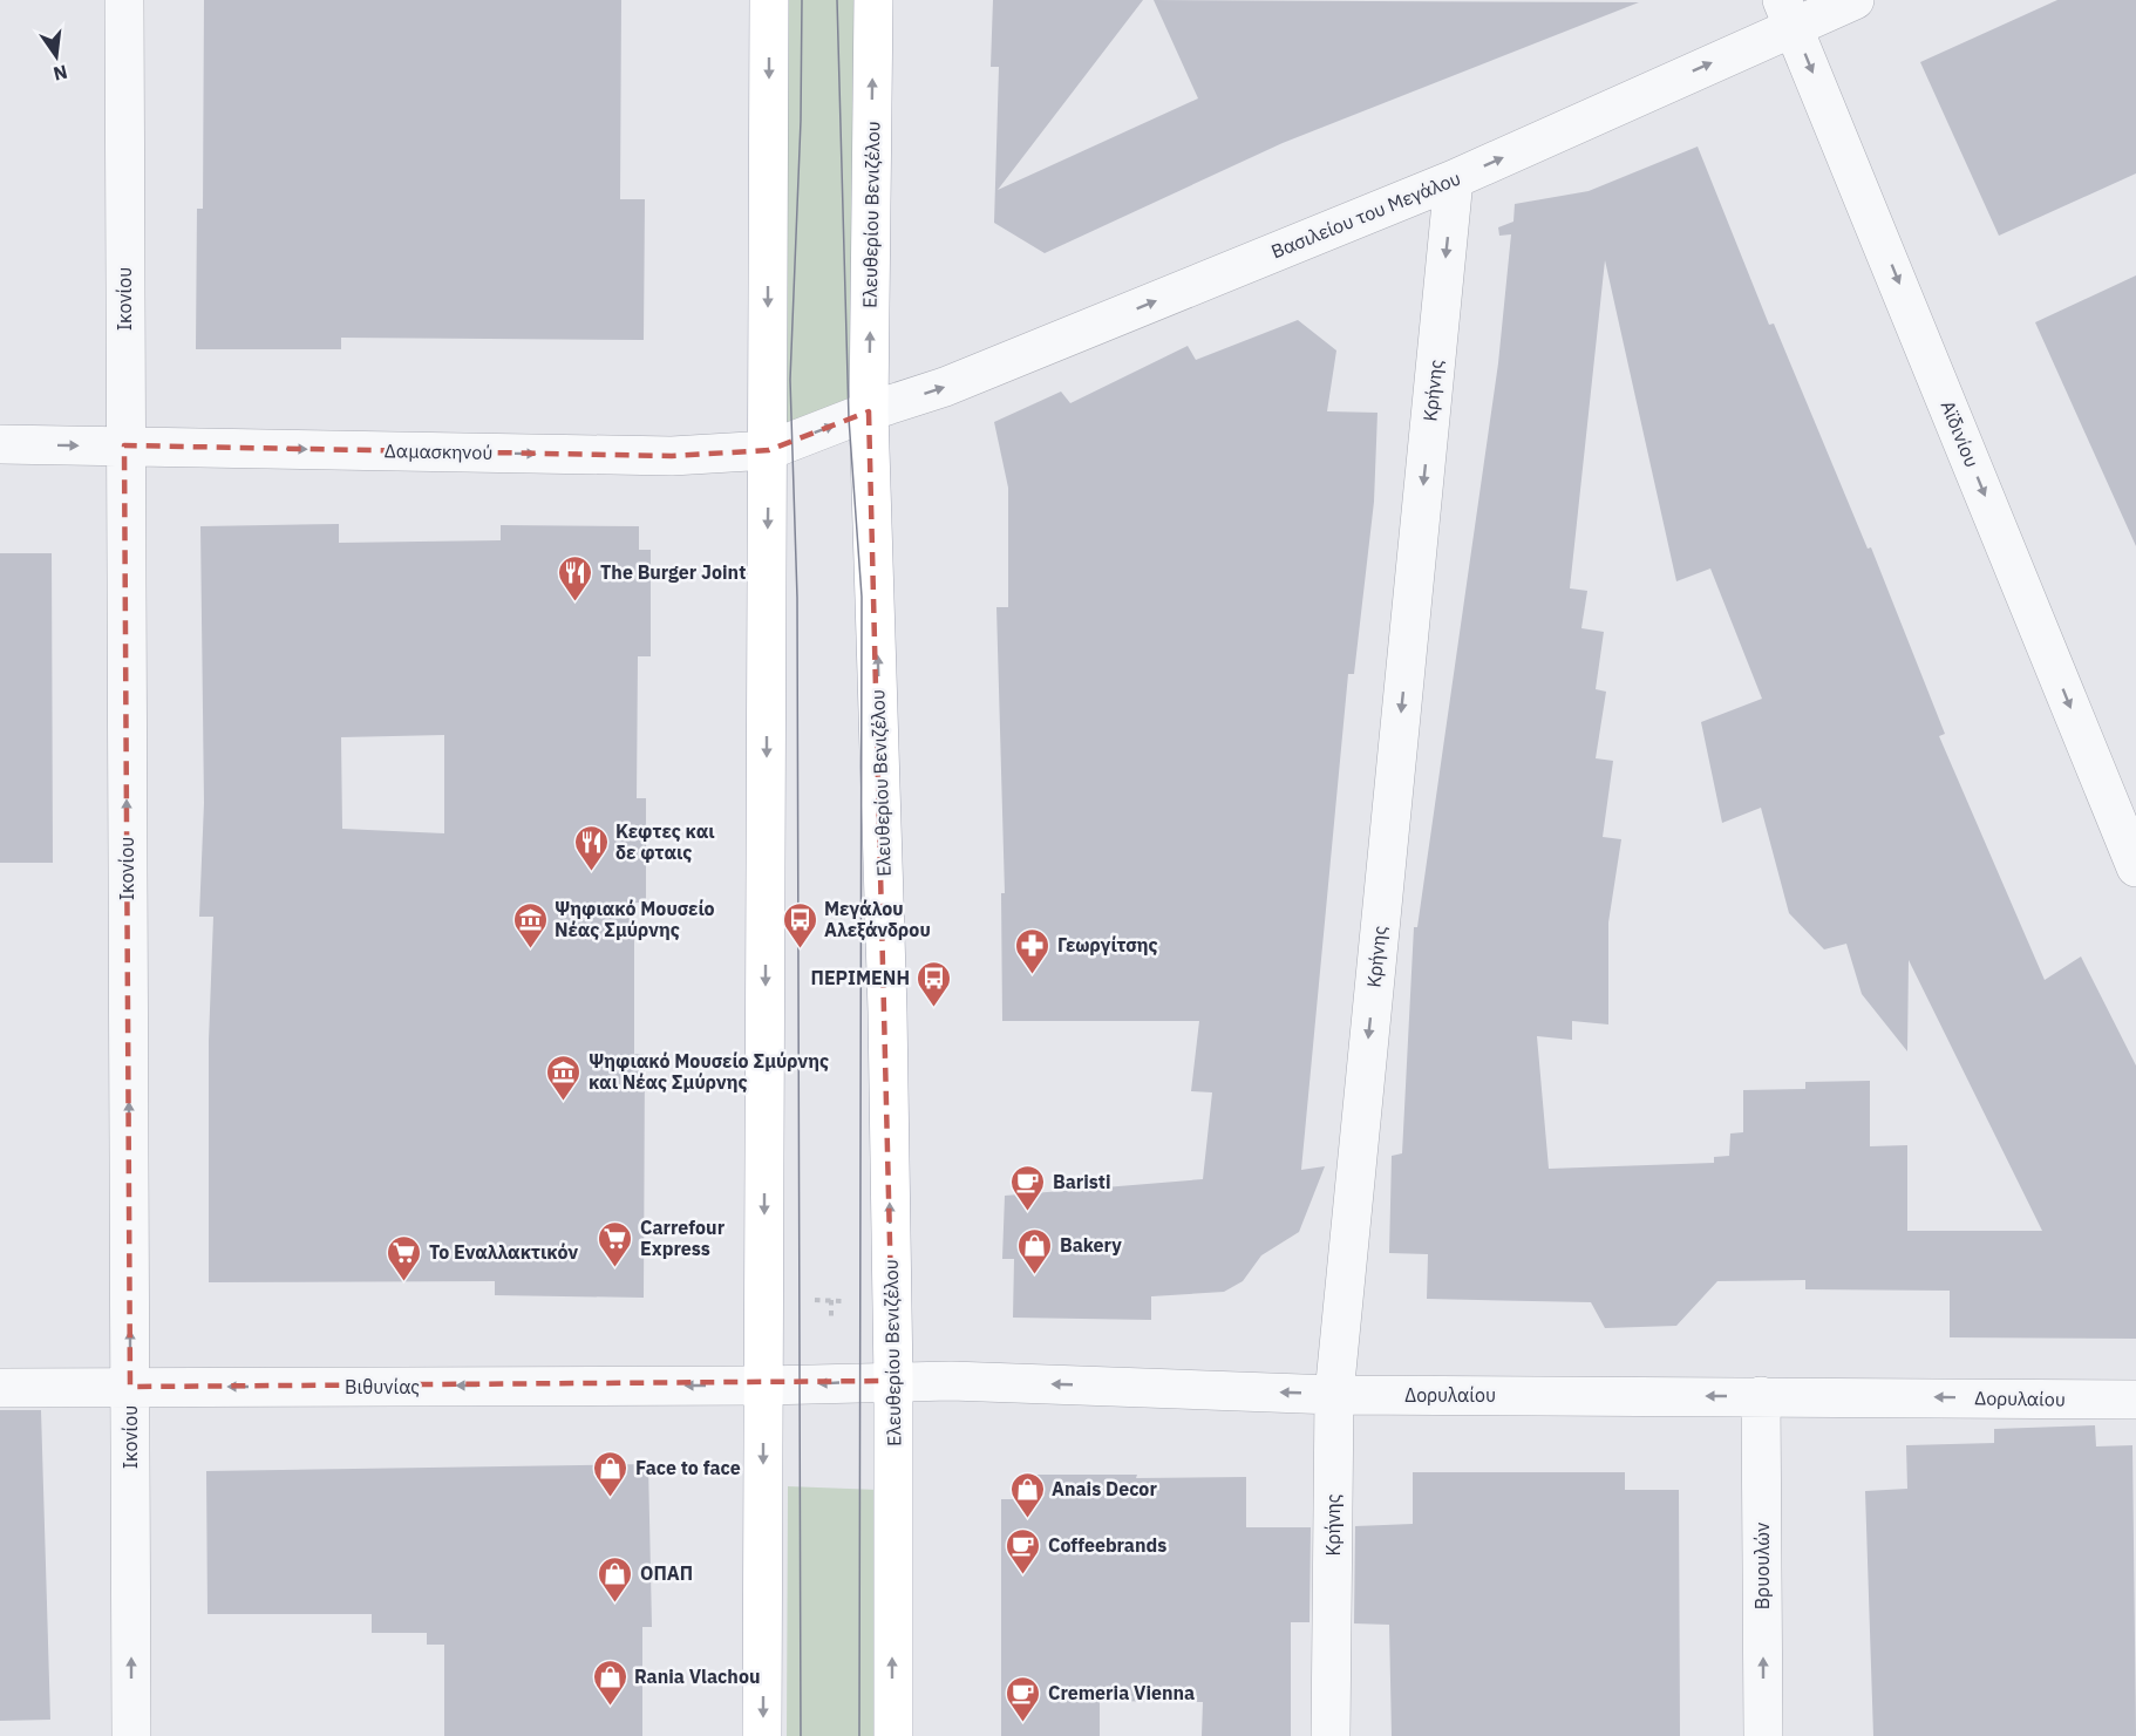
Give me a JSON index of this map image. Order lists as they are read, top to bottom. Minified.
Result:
{"streets":{"main road":["Ελευθερίου Βενιζέλου"],"street":["Βασιλείου του Μεγάλου","Ικονίου","Κρήνης","Αϊδινίου","Δαμασκηνού","Βιθυνίας","Δορυλαίου","Βρυουλών"]},"crossings":[["Ελευθερίου Βενιζέλου","Βασιλείου του Μεγάλου"],["Ελευθερίου Βενιζέλου","Δαμασκηνού"],["Ελευθερίου Βενιζέλου","Δορυλαίου"],["Βασιλείου του Μεγάλου","Κρήνης"],["Βασιλείου του Μεγάλου","Αϊδινίου"],["Βασιλείου του Μεγάλου","Δαμασκηνού"],["Ικονίου","Δαμασκηνού"],["Ικονίου","Βιθυνίας"],["Κρήνης","Δορυλαίου"],["Βιθυνίας","Δορυλαίου"],["Δορυλαίου","Βρυουλών"]],"one_way":["Βασιλείου του Μεγάλου","Ικονίου","Κρήνης","Αϊδινίου","Δαμασκηνού","Βιθυνίας","Δορυλαίου","Βρυουλών"],"places":{"restaurant":["The Burger Joint","Κεφτες και δε φταις"],"museum":["Ψηφιακό Μουσείο Νέας Σμύρνης","Ψηφιακό Μουσείο Σμύρνης και Νέας Σμύρνης"],"bus stop":["Μεγάλου Αλεξάνδρου","ΠΕΡΙΜΕΝΗ"],"pharmacy":["Γεωργίτσης"],"cafe":["Baristi","Coffeebrands","Cremeria Vienna"],"supermarket":["Carrefour Express","Το Εναλλακτικόν"],"shop":["Bakery","Face to face","Anais Decor","ΟΠΑΠ","Rania Vlachou"]},"north":"bottom"}
